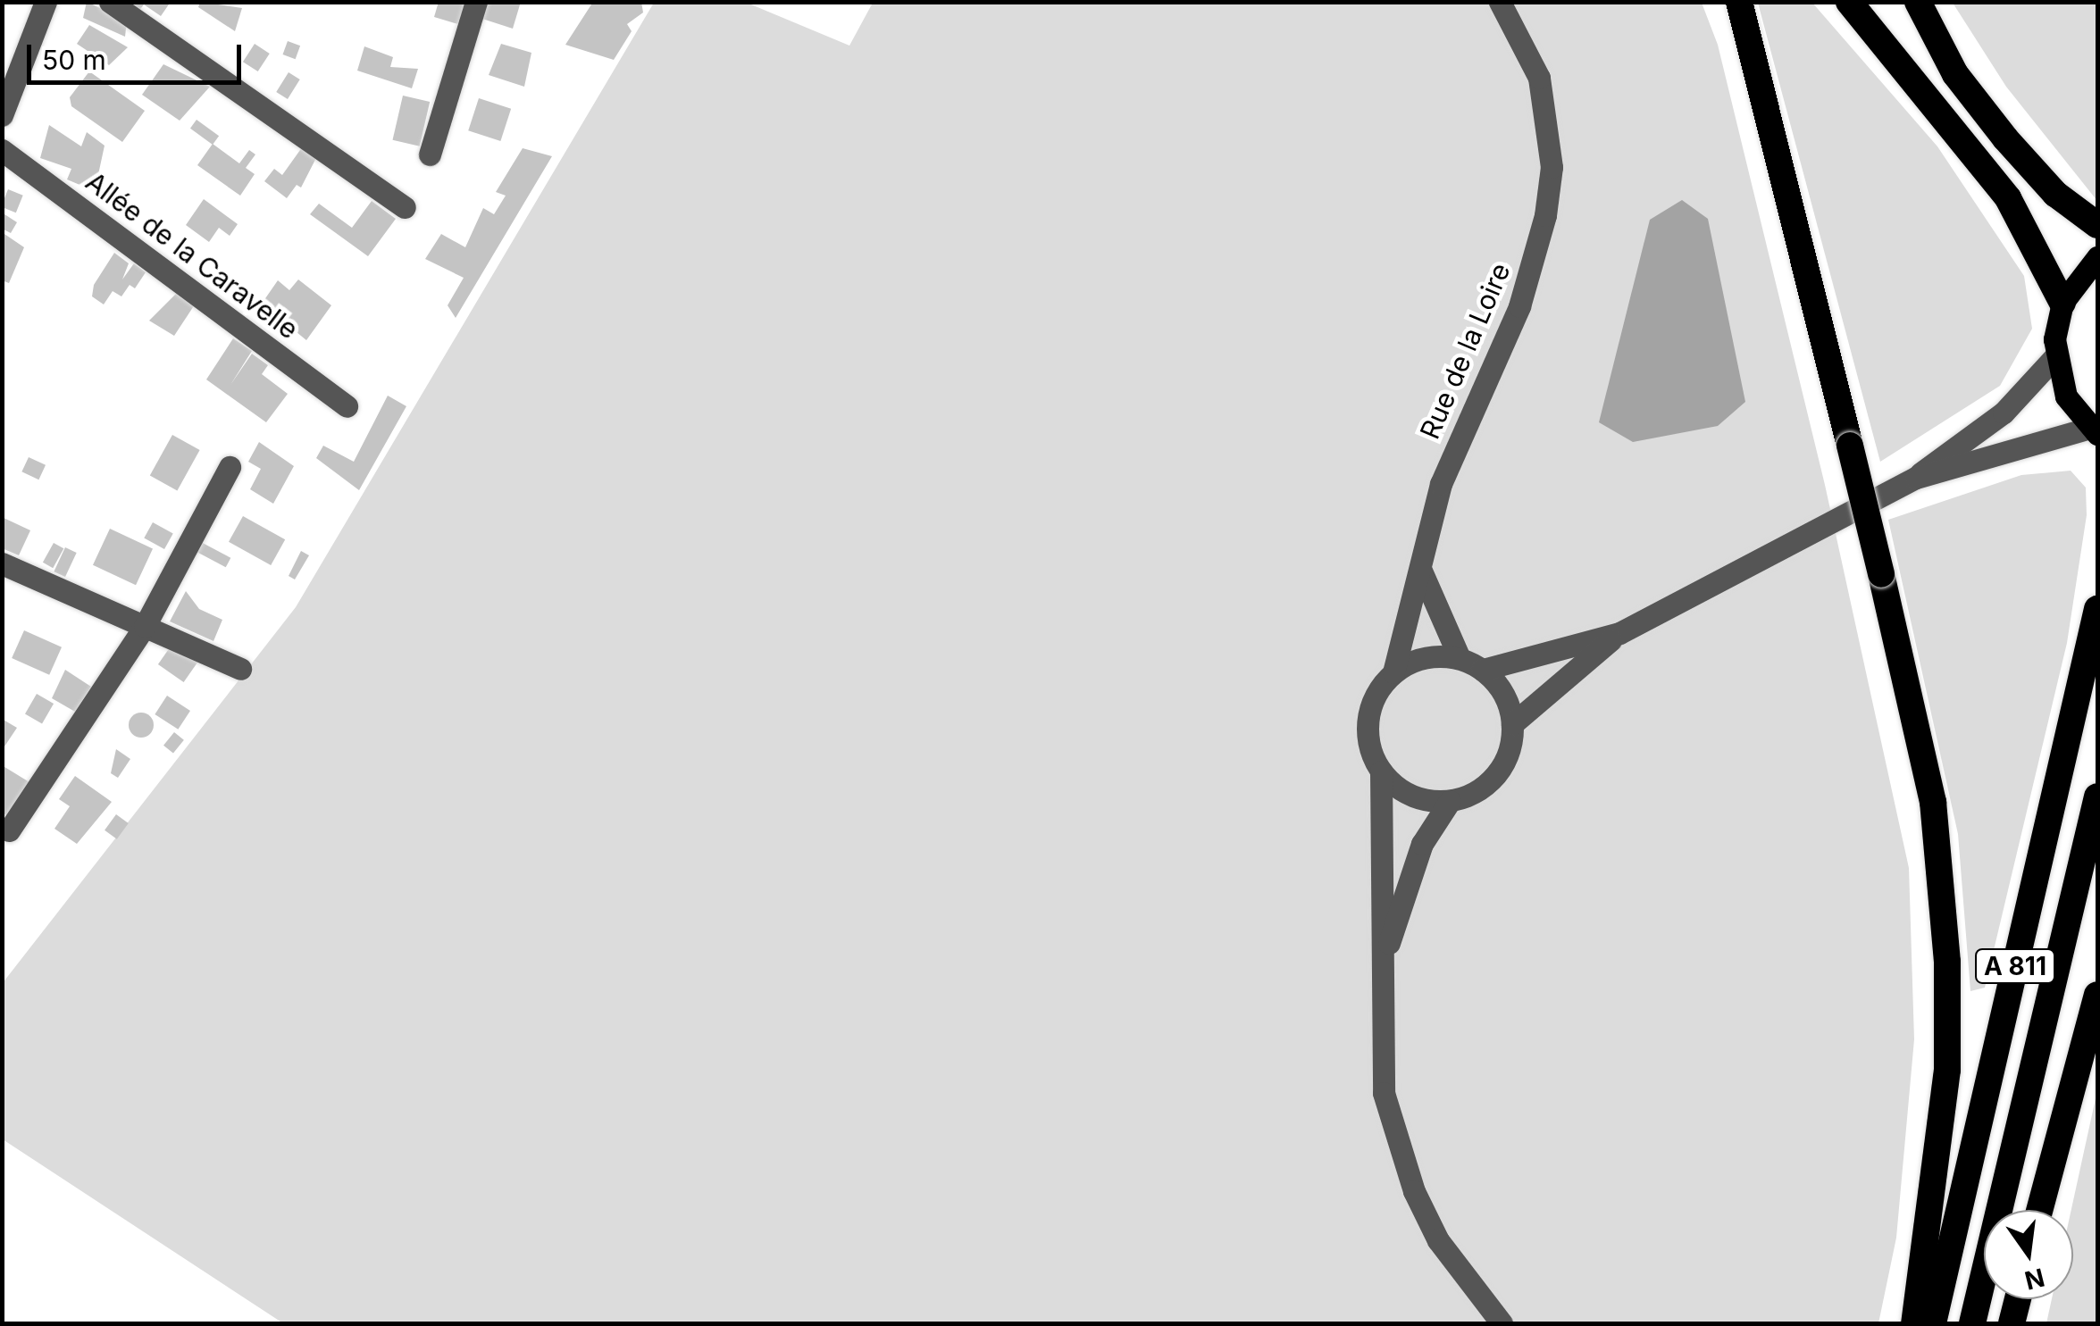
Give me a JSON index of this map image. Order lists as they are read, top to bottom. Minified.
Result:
{"streets":{"highway":["A 811"],"street":["Allée de la Caravelle","Rue de la Loire"]},"scale_bar":"50 m","north":"bottom"}
